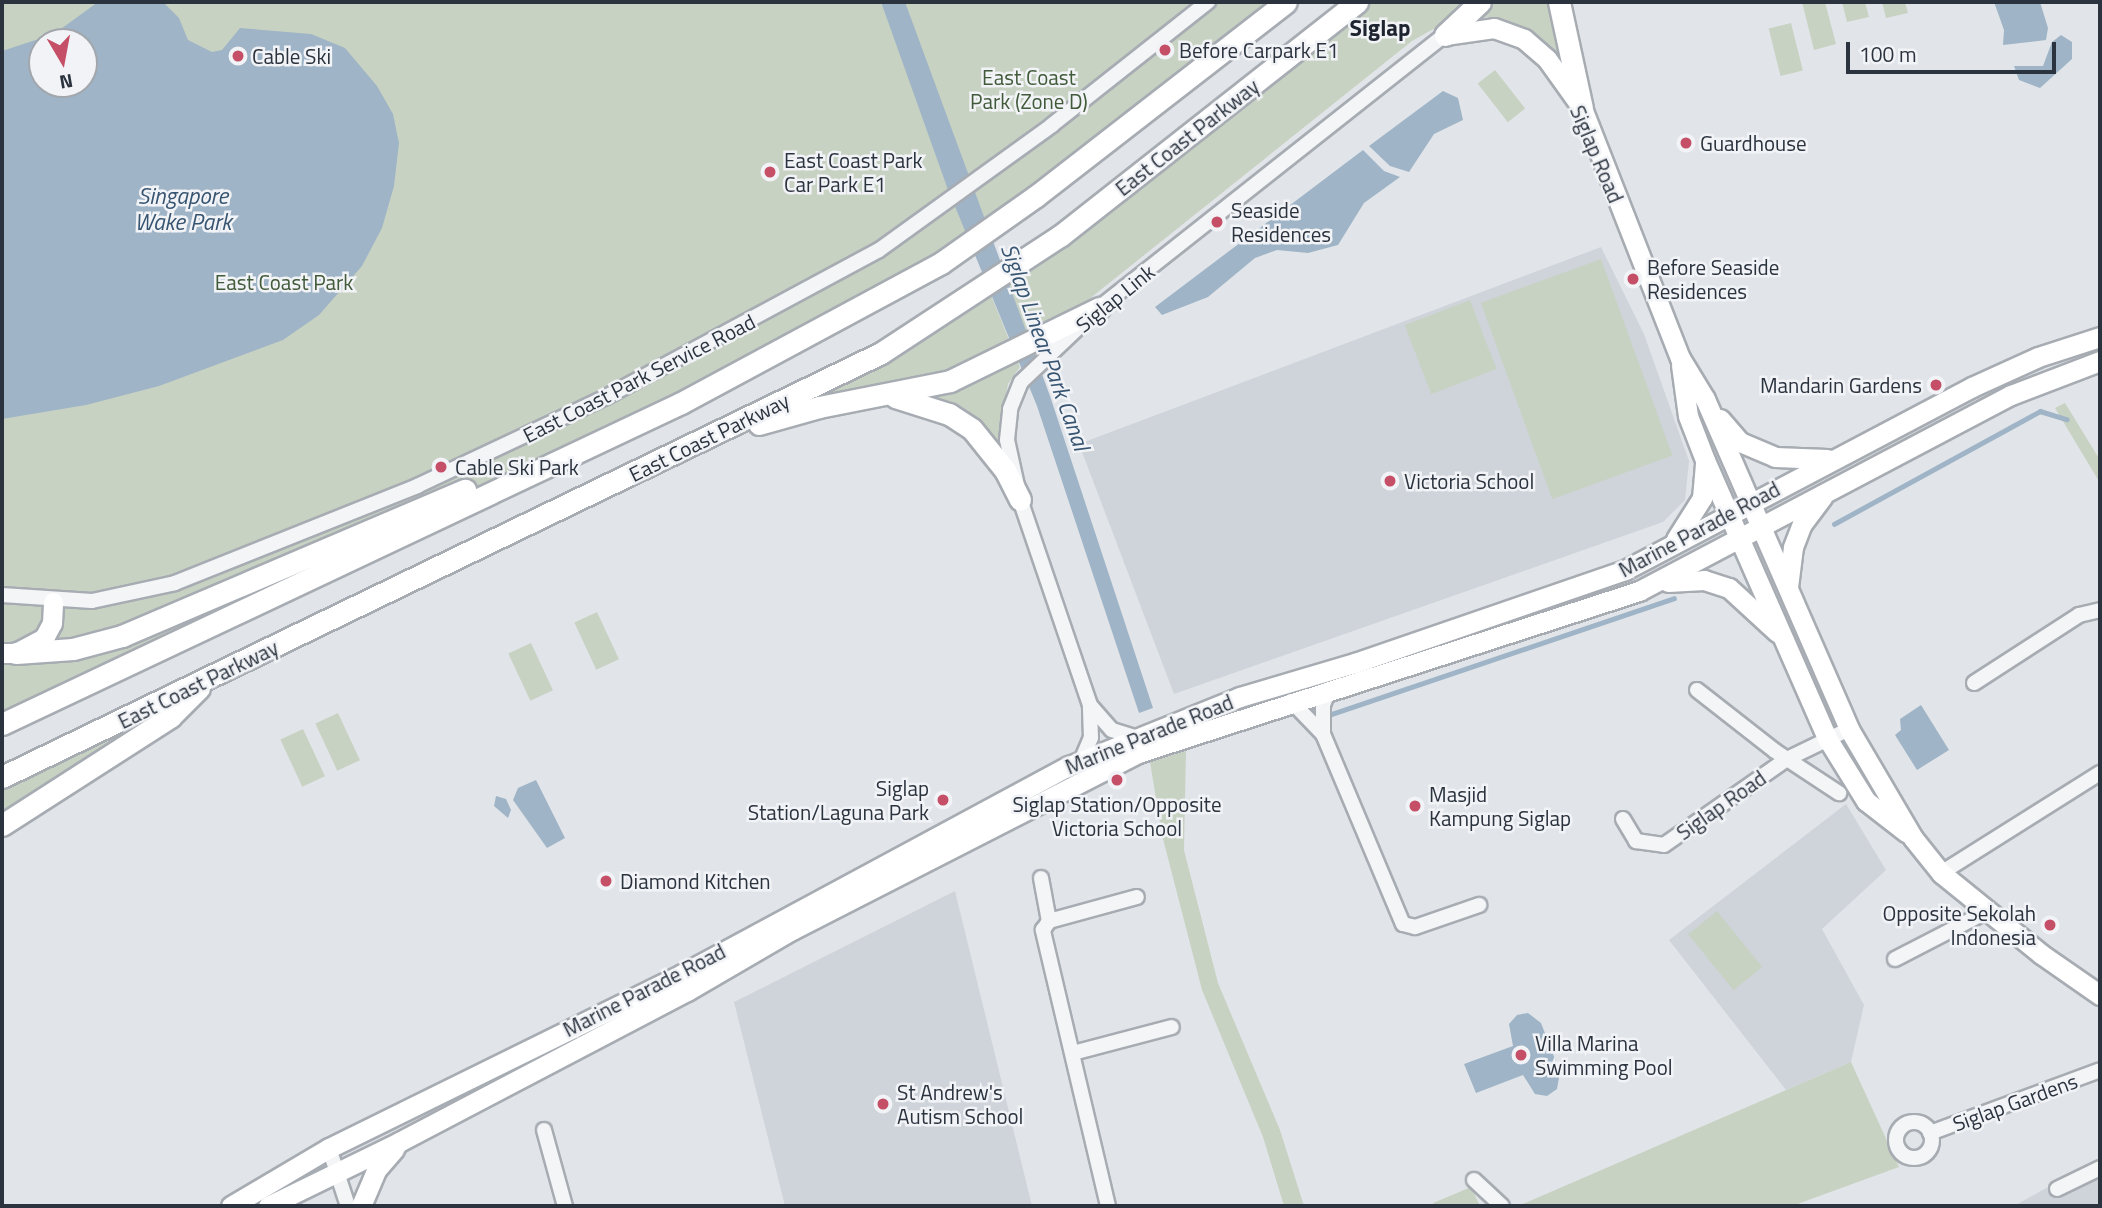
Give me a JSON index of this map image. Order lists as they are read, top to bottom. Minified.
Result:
{"streets":{"highway":["East Coast Parkway"],"main road":["Siglap Road","Marine Parade Road"],"street":["Siglap Link","East Coast Park Service Road","Siglap Gardens"]},"crossings":[["Siglap Road","Siglap Link"],["Siglap Road","Marine Parade Road"]],"districts":["Siglap"],"water":["Singapore Wake Park","Siglap Linear Park Canal"],"parks":["East Coast Park (Zone D)","East Coast Park"],"places":["Before Carpark E1","Cable Ski","Guardhouse","East Coast Park Car Park E1","Seaside Residences","Before Seaside Residences","Mandarin Gardens","Cable Ski Park","Victoria School","Siglap Station/Opposite Victoria School","Siglap Station/Laguna Park","Masjid Kampung Siglap","Diamond Kitchen","Opposite Sekolah Indonesia","Villa Marina Swimming Pool","St Andrew's Autism School"],"scale_bar":"100 m","north":"bottom"}
